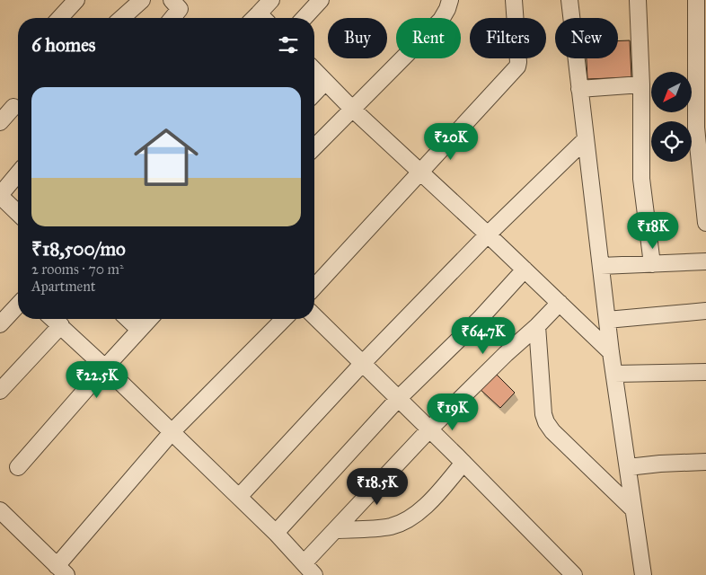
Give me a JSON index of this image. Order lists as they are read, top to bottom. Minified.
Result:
{"north":"bottom left","page":{"chip":["Buy","Rent","Filters","New"],"heading":"6 homes","list":[{"name":"₹18,500/mo","note":"2 rooms · 70 m² · Apartment"}],"price":["₹20K","₹18K","₹64.7K","₹22.5K","₹19K","₹18.5K"]}}
